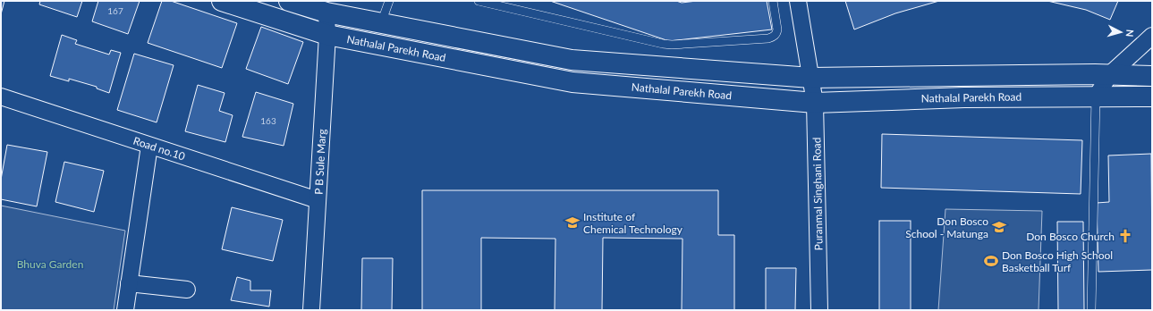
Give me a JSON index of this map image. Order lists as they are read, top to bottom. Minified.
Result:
{"streets":{"street":["Nathalal Parekh Road","Road no.10","P B Sule Marg","Puranmal Singhani Road"]},"crossings":[["Nathalal Parekh Road","P B Sule Marg"],["Nathalal Parekh Road","Puranmal Singhani Road"],["Road no.10","P B Sule Marg"]],"parks":["Bhuva Garden"],"places":{"school or university":["Institute of Chemical Technology","Don Bosco School - Matunga"],"church":["Don Bosco Church"],"sports":["Don Bosco High School Basketball Turf"]},"house_numbers":["167","163"],"north":"right"}
